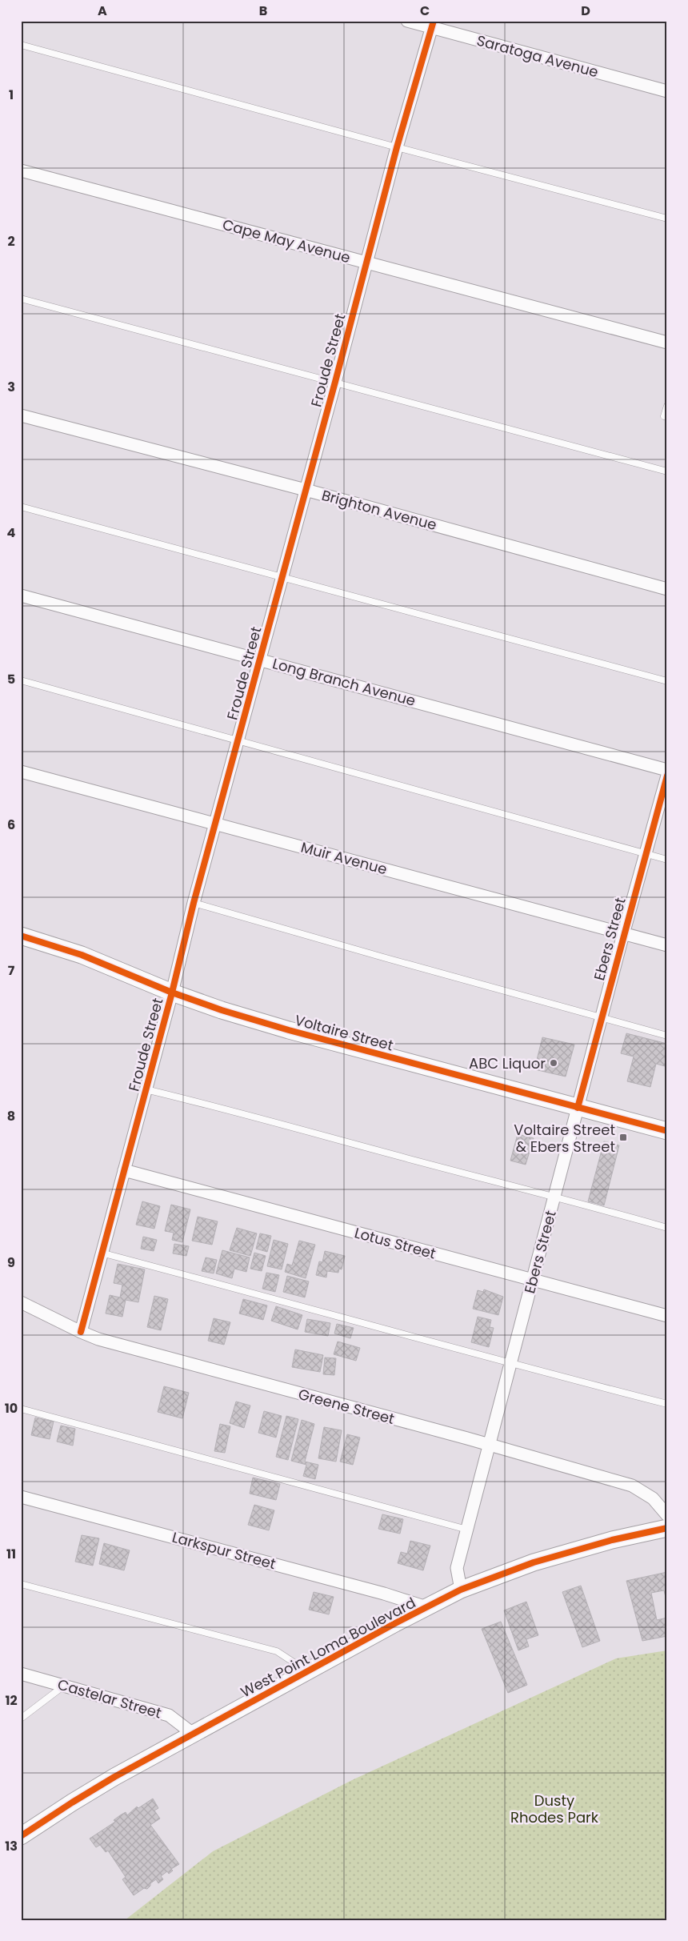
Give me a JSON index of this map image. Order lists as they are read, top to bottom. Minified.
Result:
{"streets":{"main road":["Voltaire Street","West Point Loma Boulevard"],"street":["Saratoga Avenue","Cape May Avenue","Froude Street","Brighton Avenue","Long Branch Avenue","Muir Avenue","Ebers Street","Lotus Street","Greene Street","Larkspur Street","Castelar Street"]},"crossings":[["Saratoga Avenue","Froude Street"],["Cape May Avenue","Froude Street"],["Froude Street","Brighton Avenue"],["Froude Street","Long Branch Avenue"],["Froude Street","Muir Avenue"],["Froude Street","Voltaire Street"],["Froude Street","Lotus Street"],["Froude Street","Greene Street"],["Muir Avenue","Ebers Street"],["Ebers Street","Voltaire Street"],["Ebers Street","Lotus Street"],["Ebers Street","Greene Street"],["Ebers Street","West Point Loma Boulevard"],["Larkspur Street","West Point Loma Boulevard"],["West Point Loma Boulevard","Castelar Street"]],"parks":["Dusty Rhodes Park"],"places":{"other":["ABC Liquor"],"transit":["Voltaire Street & Ebers Street"]},"grid":{"columns":["A","B","C","D"],"rows":["1","2","3","4","5","6","7","8","9","10","11","12","13"]}}
